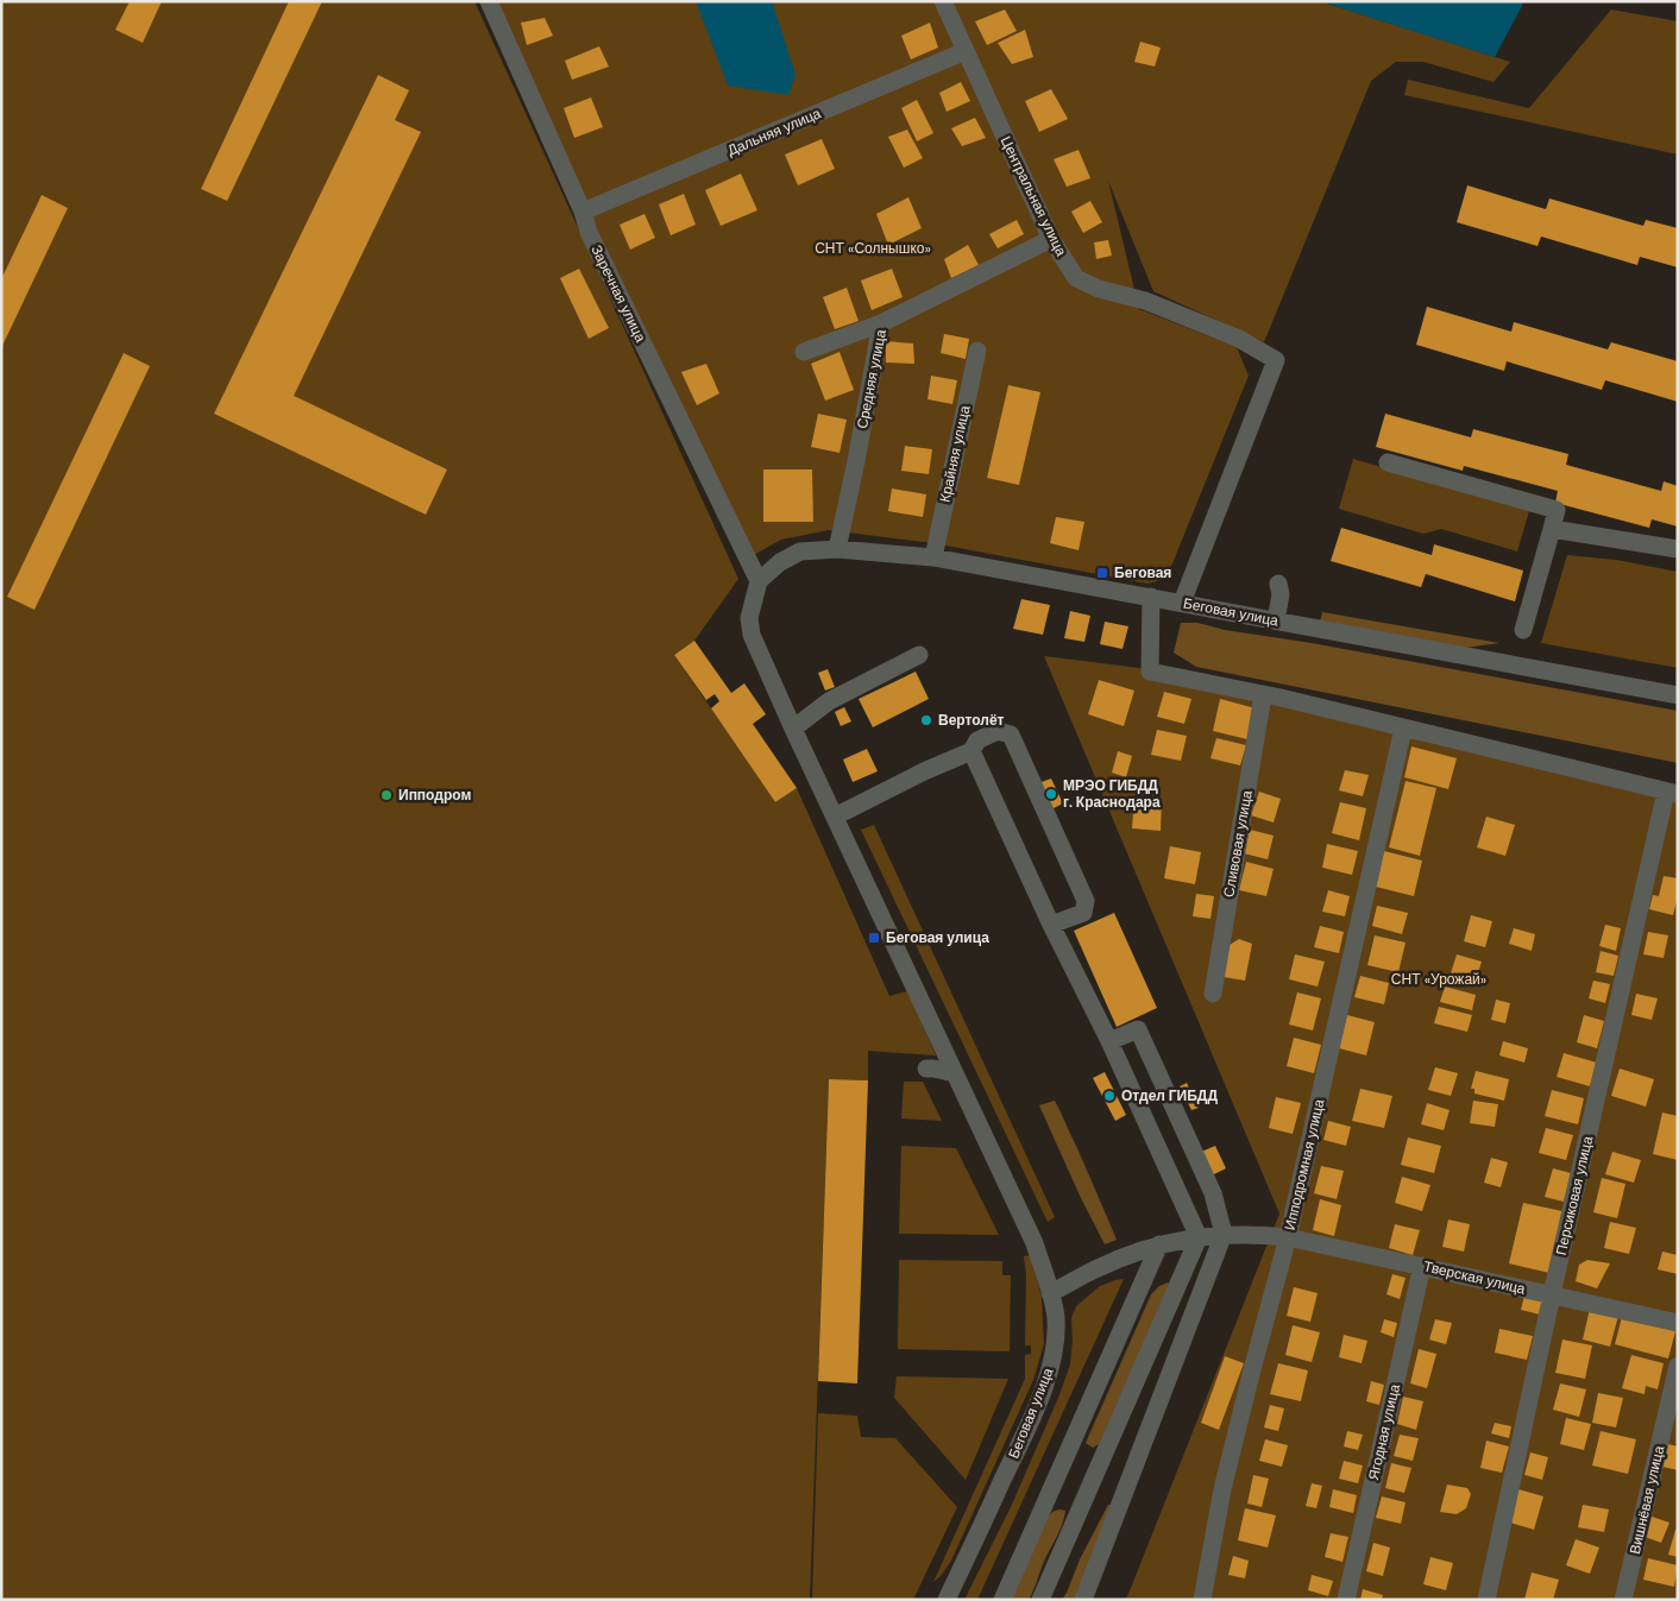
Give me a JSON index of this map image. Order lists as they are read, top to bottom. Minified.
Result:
{"streets":{"street":["Дальняя улица","Центральная улица","Заречная улица","Средняя улица","Крайняя улица","Беговая улица","Сливовая улица","Ипподромная улица","Персиковая улица","Тверская улица","Ягодная улица","Вишнёвая улица"]},"crossings":[["Дальняя улица","Центральная улица"],["Дальняя улица","Заречная улица"],["Центральная улица","Средняя улица"],["Центральная улица","Беговая улица"],["Заречная улица","Беговая улица"],["Средняя улица","Беговая улица"],["Крайняя улица","Беговая улица"],["Беговая улица","Тверская улица"],["Ипподромная улица","Тверская улица"],["Персиковая улица","Тверская улица"],["Тверская улица","Ягодная улица"]],"parks":["СНТ «Солнышко»","СНТ «Урожай»"],"places":{"transit":["Беговая","Беговая улица"],"other":["Вертолёт","МРЭО ГИБДД г. Краснодара","Ипподром","Отдел ГИБДД"]}}
